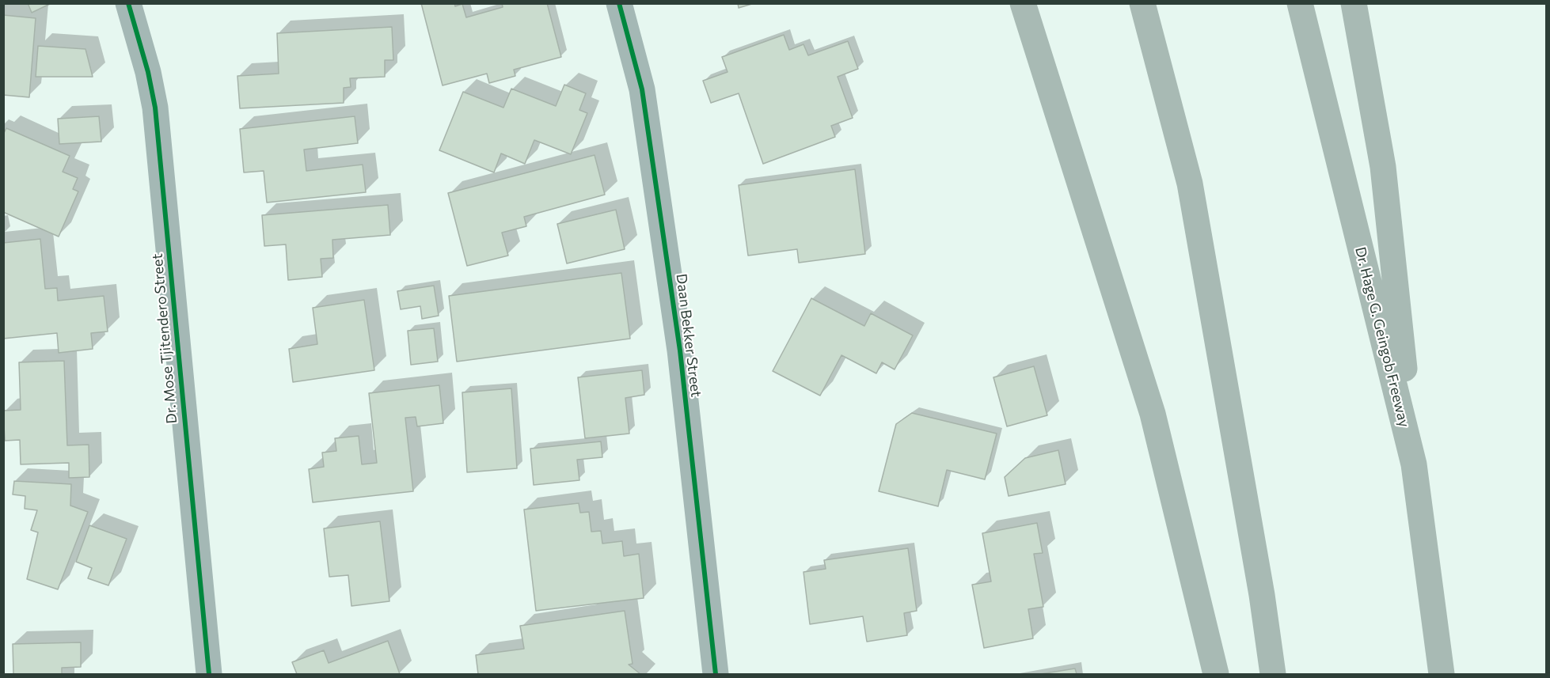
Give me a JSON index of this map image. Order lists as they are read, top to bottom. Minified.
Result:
{"streets":{"highway":["Dr. Hage G. Geingob Freeway"],"street":["Daan Bekker Street","Dr. Mose Tjitendero Street"]}}
